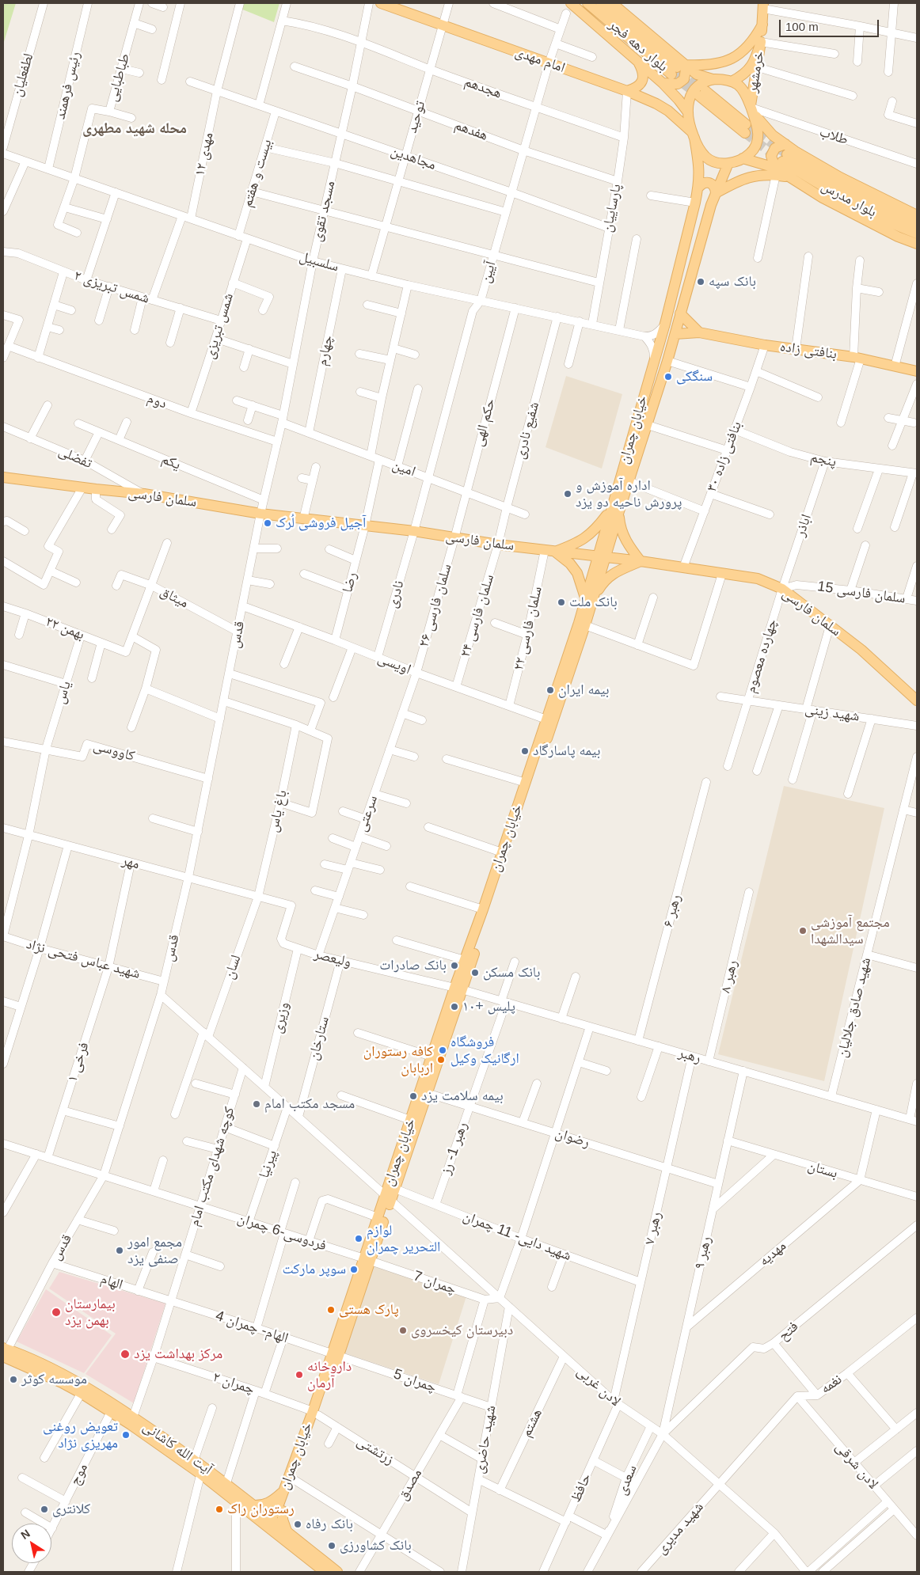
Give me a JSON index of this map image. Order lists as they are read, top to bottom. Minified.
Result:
{"streets":{"main road":["بلوار دهه فجر","امام مهدی","خرمشهر","بلوار مدرس","بنافتی زاده","خیابان چمران","سلمان فارسی","آیت الله کاشانی"],"street":["لطفعلیان","طباطبایی","رئیس فرهمند","هجدهم","توحید","هفدهم","طلاب","مهدی ۱۲","مجاهدین","بیست و هفتم","پارساییان","مسجد تقوی","سلسبیل","آیین","شمس تبریزی ۲","شمس تبریزی","چهارم","دوم","حکم الهی","شفیع نادری","بنافتی زاده ۳۰","تفضلی","پنجم","یکم","امین","اباذر","رضا","سلمان فارسی 15","نادری","میثاق","سلمان فارسی ۲۶","سلمان فارسی ۲۴","۲۲ بهمن","سلمان فارسی ۲۲","قدس","چهارده معصوم","اویسی","یاس","شهید زینی","کاووسی","باغ یاس","سرعتی","مهر","رهبر ۶","ولیعصر","شهید عباس فتحی نژاد","لسان","رهبر ۸","شهید صادق جلالیان","وزیری","ستارخان","رهبر","فرخی ۱","رضوان","رهبر 1- رز","پیرنیا","کوچه شهدای مکتب امام","بستان","رهبر ۷","فردوسی-6 چمران","شهید دایی- 11 چمران","رهبر ۹","مهدیه","الهام","چمران 7","الهام- چمران 4","فتح","چمران 5","چمران ۲","نغمه","لادن غربی","هشتم","شهید حاضری","زرتشتی","لادن شرقی","موج","سعدی","مصدق","حافظ","شهید مدیری"]},"crossings":[["امام مهدی","خرمشهر"],["امام مهدی","توحید"],["امام مهدی","طلاب"],["امام مهدی","پارساییان"],["امام مهدی","آیین"],["امام مهدی","خیابان چمران"],["خرمشهر","طلاب"],["خرمشهر","خیابان چمران"],["طباطبایی","سلسبیل"],["رئیس فرهمند","سلسبیل"],["هجدهم","توحید"],["هجدهم","پارساییان"],["هجدهم","مسجد تقوی"],["هجدهم","آیین"],["توحید","هفدهم"],["توحید","مجاهدین"],["توحید","سلسبیل"],["هفدهم","پارساییان"],["هفدهم","مسجد تقوی"],["هفدهم","آیین"],["طلاب","خیابان چمران"],["مهدی ۱۲","مجاهدین"],["مهدی ۱۲","سلسبیل"],["مجاهدین","بیست و هفتم"],["مجاهدین","پارساییان"],["مجاهدین","مسجد تقوی"],["مجاهدین","آیین"],["بیست و هفتم","سلسبیل"],["پارساییان","سلسبیل"],["مسجد تقوی","سلسبیل"],["مسجد تقوی","دوم"],["مسجد تقوی","یکم"],["مسجد تقوی","امین"],["مسجد تقوی","سلمان فارسی"],["مسجد تقوی","قدس"],["سلسبیل","آیین"],["سلسبیل","شمس تبریزی"],["سلسبیل","چهارم"],["سلسبیل","حکم الهی"],["سلسبیل","شفیع نادری"],["آیین","امین"],["آیین","سلمان فارسی"],["آیین","نادری"],["شمس تبریزی ۲","شمس تبریزی"],["شمس تبریزی","دوم"],["چهارم","امین"],["بنافتی زاده","خیابان چمران"],["بنافتی زاده","بنافتی زاده ۳۰"],["حکم الهی","امین"],["حکم الهی","سلمان فارسی"],["حکم الهی","سلمان فارسی ۲۶"],["خیابان چمران","سلمان فارسی"],["خیابان چمران","اویسی"],["خیابان چمران","ولیعصر"],["خیابان چمران","رهبر"],["خیابان چمران","رضوان"],["خیابان چمران","فردوسی-6 چمران"],["خیابان چمران","شهید دایی- 11 چمران"],["خیابان چمران","چمران 7"],["خیابان چمران","الهام- چمران 4"],["خیابان چمران","چمران 5"],["خیابان چمران","چمران ۲"],["خیابان چمران","لادن غربی"],["خیابان چمران","آیت الله کاشانی"],["خیابان چمران","زرتشتی"],["شفیع نادری","امین"],["شفیع نادری","سلمان فارسی"],["شفیع نادری","سلمان فارسی ۲۴"],["بنافتی زاده ۳۰","پنجم"],["بنافتی زاده ۳۰","سلمان فارسی"],["تفضلی","سلمان فارسی"],["پنجم","اباذر"],["امین","رضا"],["سلمان فارسی","اباذر"],["سلمان فارسی","رضا"],["سلمان فارسی","سلمان فارسی 15"],["سلمان فارسی","نادری"],["سلمان فارسی","سلمان فارسی ۲۶"],["سلمان فارسی","سلمان فارسی ۲۴"],["سلمان فارسی","سلمان فارسی ۲۲"],["سلمان فارسی","قدس"],["سلمان فارسی","چهارده معصوم"],["اباذر","سلمان فارسی 15"],["اباذر","چهارده معصوم"],["رضا","اویسی"],["سلمان فارسی 15","چهارده معصوم"],["نادری","اویسی"],["میثاق","۲۲ بهمن"],["میثاق","قدس"],["سلمان فارسی ۲۶","اویسی"],["سلمان فارسی ۲۶","سرعتی"],["سلمان فارسی ۲۴","اویسی"],["۲۲ بهمن","یاس"],["سلمان فارسی ۲۲","اویسی"],["قدس","اویسی"],["قدس","کاووسی"],["قدس","مهر"],["قدس","شهید عباس فتحی نژاد"],["قدس","فردوسی-6 چمران"],["قدس","الهام"],["قدس","لادن غربی"],["قدس","آیت الله کاشانی"],["چهارده معصوم","شهید زینی"],["اویسی","سرعتی"],["یاس","کاووسی"],["یاس","مهر"],["یاس","شهید عباس فتحی نژاد"],["باغ یاس","مهر"],["باغ یاس","ولیعصر"],["باغ یاس","لسان"],["سرعتی","ولیعصر"],["مهر","ولیعصر"],["مهر","لسان"],["مهر","فرخی ۱"],["رهبر ۶","رهبر"],["ولیعصر","لسان"],["ولیعصر","وزیری"],["ولیعصر","ستارخان"],["ولیعصر","رهبر"],["شهید عباس فتحی نژاد","فرخی ۱"],["لسان","لادن غربی"],["رهبر ۸","رهبر"],["شهید صادق جلالیان","رهبر"],["وزیری","لادن غربی"],["ستارخان","لادن غربی"],["رهبر","رهبر 1- رز"],["رهبر","رهبر ۷"],["رهبر","رهبر ۹"],["فرخی ۱","فردوسی-6 چمران"],["رضوان","رهبر 1- رز"],["رضوان","رهبر ۷"],["رضوان","رهبر ۹"],["رهبر 1- رز","شهید دایی- 11 چمران"],["پیرنیا","فردوسی-6 چمران"],["پیرنیا","لادن غربی"],["کوچه شهدای مکتب امام","فردوسی-6 چمران"],["کوچه شهدای مکتب امام","الهام"],["کوچه شهدای مکتب امام","الهام- چمران 4"],["کوچه شهدای مکتب امام","چمران ۲"],["کوچه شهدای مکتب امام","لادن غربی"],["کوچه شهدای مکتب امام","آیت الله کاشانی"],["بستان","رهبر ۹"],["بستان","مهدیه"],["رهبر ۷","شهید دایی- 11 چمران"],["رهبر ۷","لادن غربی"],["رهبر ۷","حافظ"],["فردوسی-6 چمران","چمران 7"],["رهبر ۹","مهدیه"],["رهبر ۹","فتح"],["رهبر ۹","لادن غربی"],["رهبر ۹","سعدی"],["الهام","الهام- چمران 4"],["چمران 7","لادن غربی"],["چمران 7","مصدق"],["الهام- چمران 4","چمران 5"],["فتح","لادن غربی"],["فتح","سعدی"],["چمران 5","شهید حاضری"],["چمران 5","مصدق"],["چمران ۲","زرتشتی"],["نغمه","لادن شرقی"],["لادن غربی","هشتم"],["لادن غربی","شهید حاضری"],["لادن غربی","سعدی"],["لادن غربی","حافظ"],["لادن غربی","شهید مدیری"],["شهید حاضری","زرتشتی"],["آیت الله کاشانی","موج"],["زرتشتی","مصدق"]],"districts":["محله شهید مطهری"],"places":["بانک سپه","سنگکی","اداره آموزش و پرورش ناحیه دو یزد","آجیل فروشی لُرک","بانک ملت","بیمه ایران","بیمه پاسارگاد","مجتمع آموزشی سیدالشهدا","بانک صادرات","بانک مسکن","پلیس +۱۰","فروشگاه ارگانیک وکیل","کافه رستوران اربابان","بيمه سلامت يزد","مسجد مکتب امام","لوازم التحریر چمران","مجمع امور صنفی یزد","سوپر مارکت","پارک هستی","بیمارستان بهمن یزد","دبیرستان کیخسروی","مرکز بهداشت یزد","داروخانه آرمان","موسسه کوثر","تعویض روغنی مهریزی نژاد","کلانتری","رستوران راک","بانک رفاه","بانک کشاورزی"],"scale_bar":"100 m","north":"top left"}
